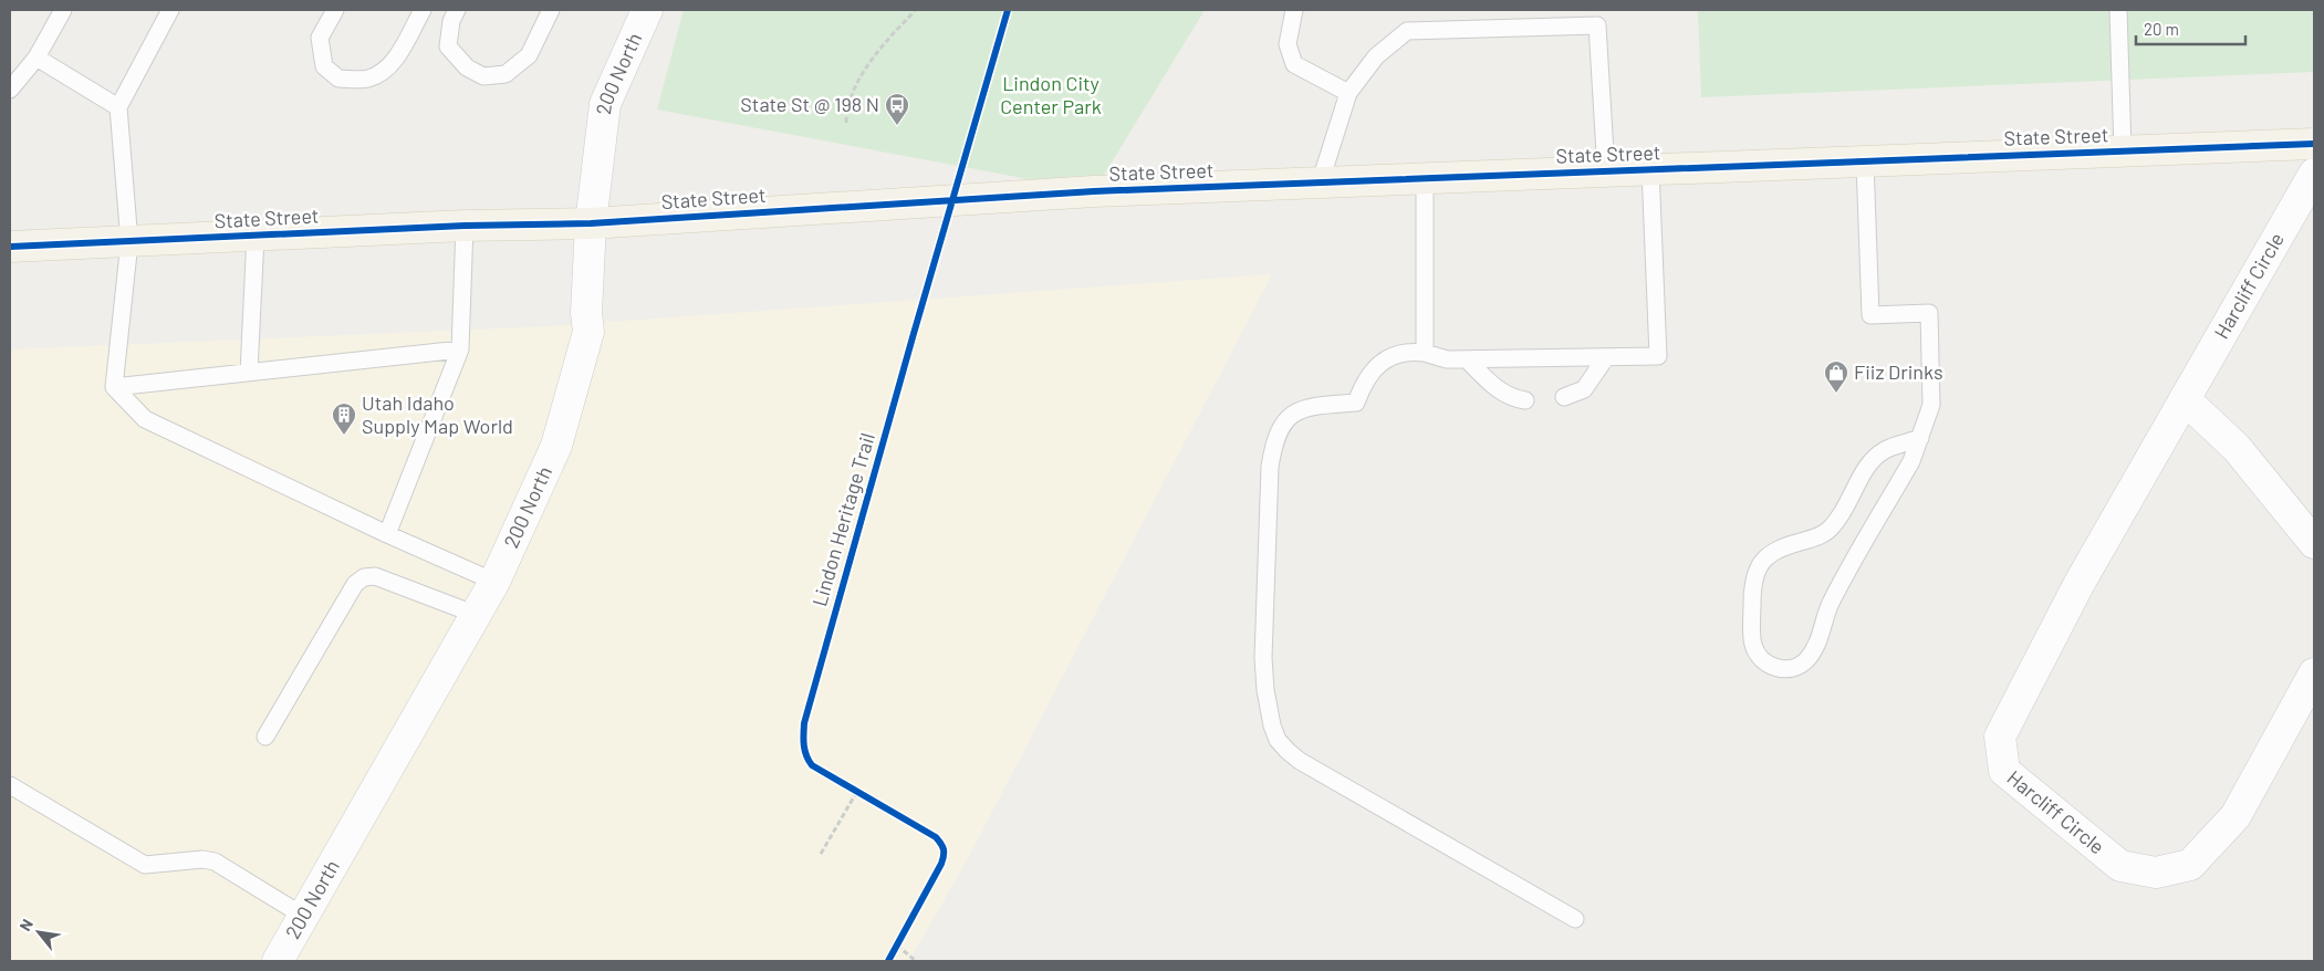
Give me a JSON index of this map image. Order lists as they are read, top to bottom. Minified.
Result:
{"streets":{"main road":["State Street"],"street":["200 North","Harcliff Circle"],"cycle path":["Lindon Heritage Trail"]},"crossings":[["200 North","State Street"]],"parks":["Lindon City Center Park"],"places":{"bus stop":["State St @ 198 N"],"shop":["Fiiz Drinks"],"building":["Utah Idaho Supply Map World"]},"scale_bar":"20 m","north":"top left"}
